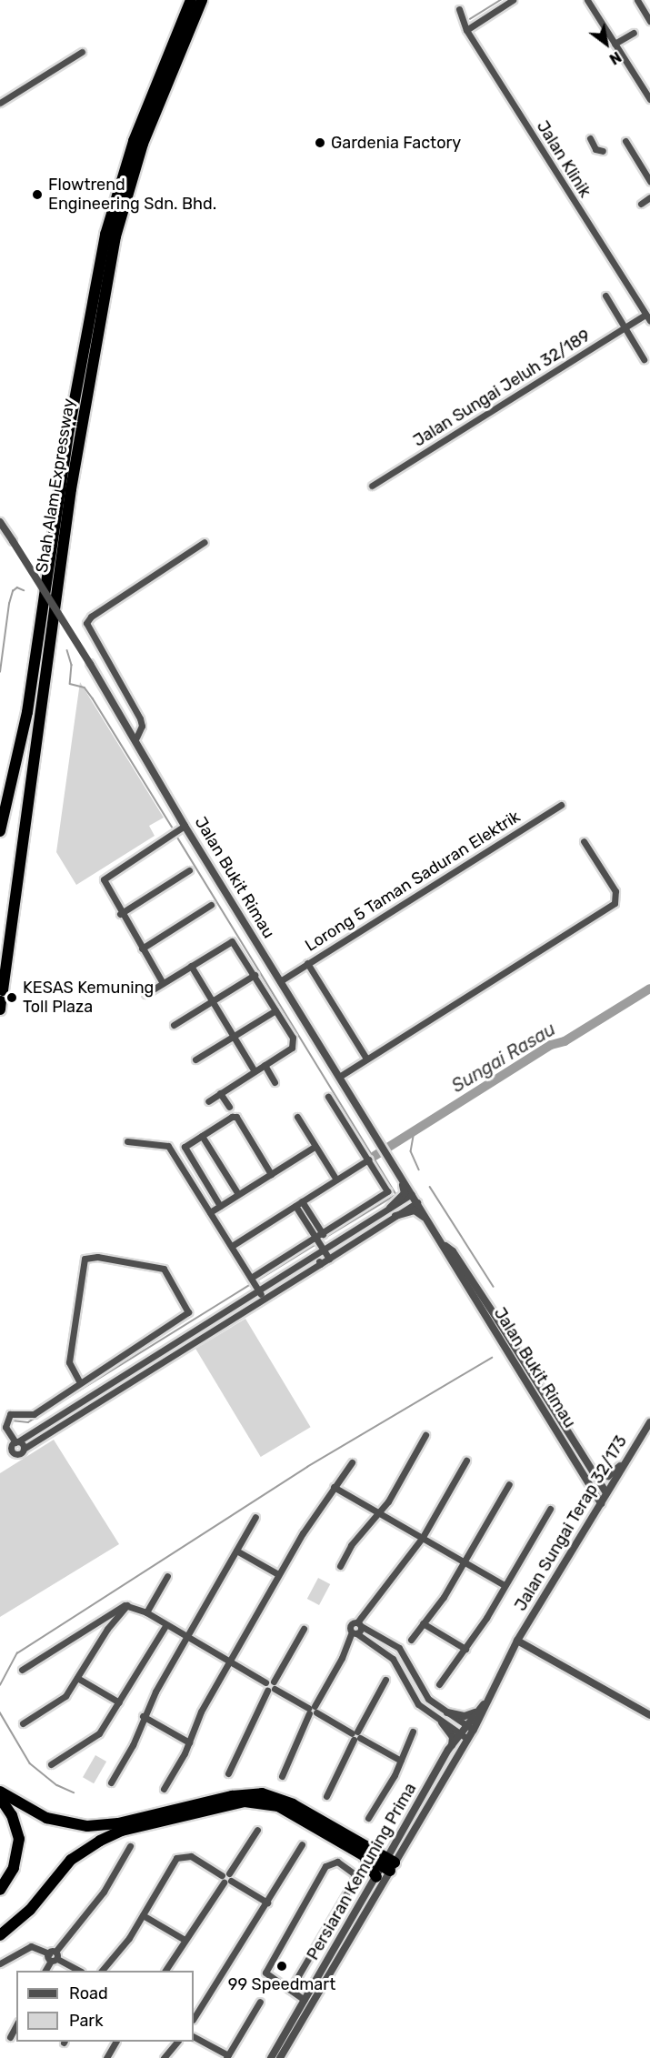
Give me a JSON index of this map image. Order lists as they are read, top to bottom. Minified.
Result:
{"streets":{"highway":["Shah Alam Expressway"],"street":["Jalan Klinik","Jalan Sungai Jeluh 32/189","Jalan Bukit Rimau","Lorong 5 Taman Saduran Elektrik","Jalan Sungai Terap 32/173","Persiaran Kemuning Prima"]},"crossings":[["Jalan Klinik","Jalan Sungai Jeluh 32/189"],["Jalan Bukit Rimau","Lorong 5 Taman Saduran Elektrik"],["Jalan Bukit Rimau","Jalan Sungai Terap 32/173"],["Jalan Sungai Terap 32/173","Persiaran Kemuning Prima"]],"water":["Sungai Rasau"],"places":["Gardenia Factory","Flowtrend Engineering Sdn. Bhd.","KESAS Kemuning Toll Plaza","99 Speedmart"],"legend":["Road","Park"],"north":"bottom right"}
